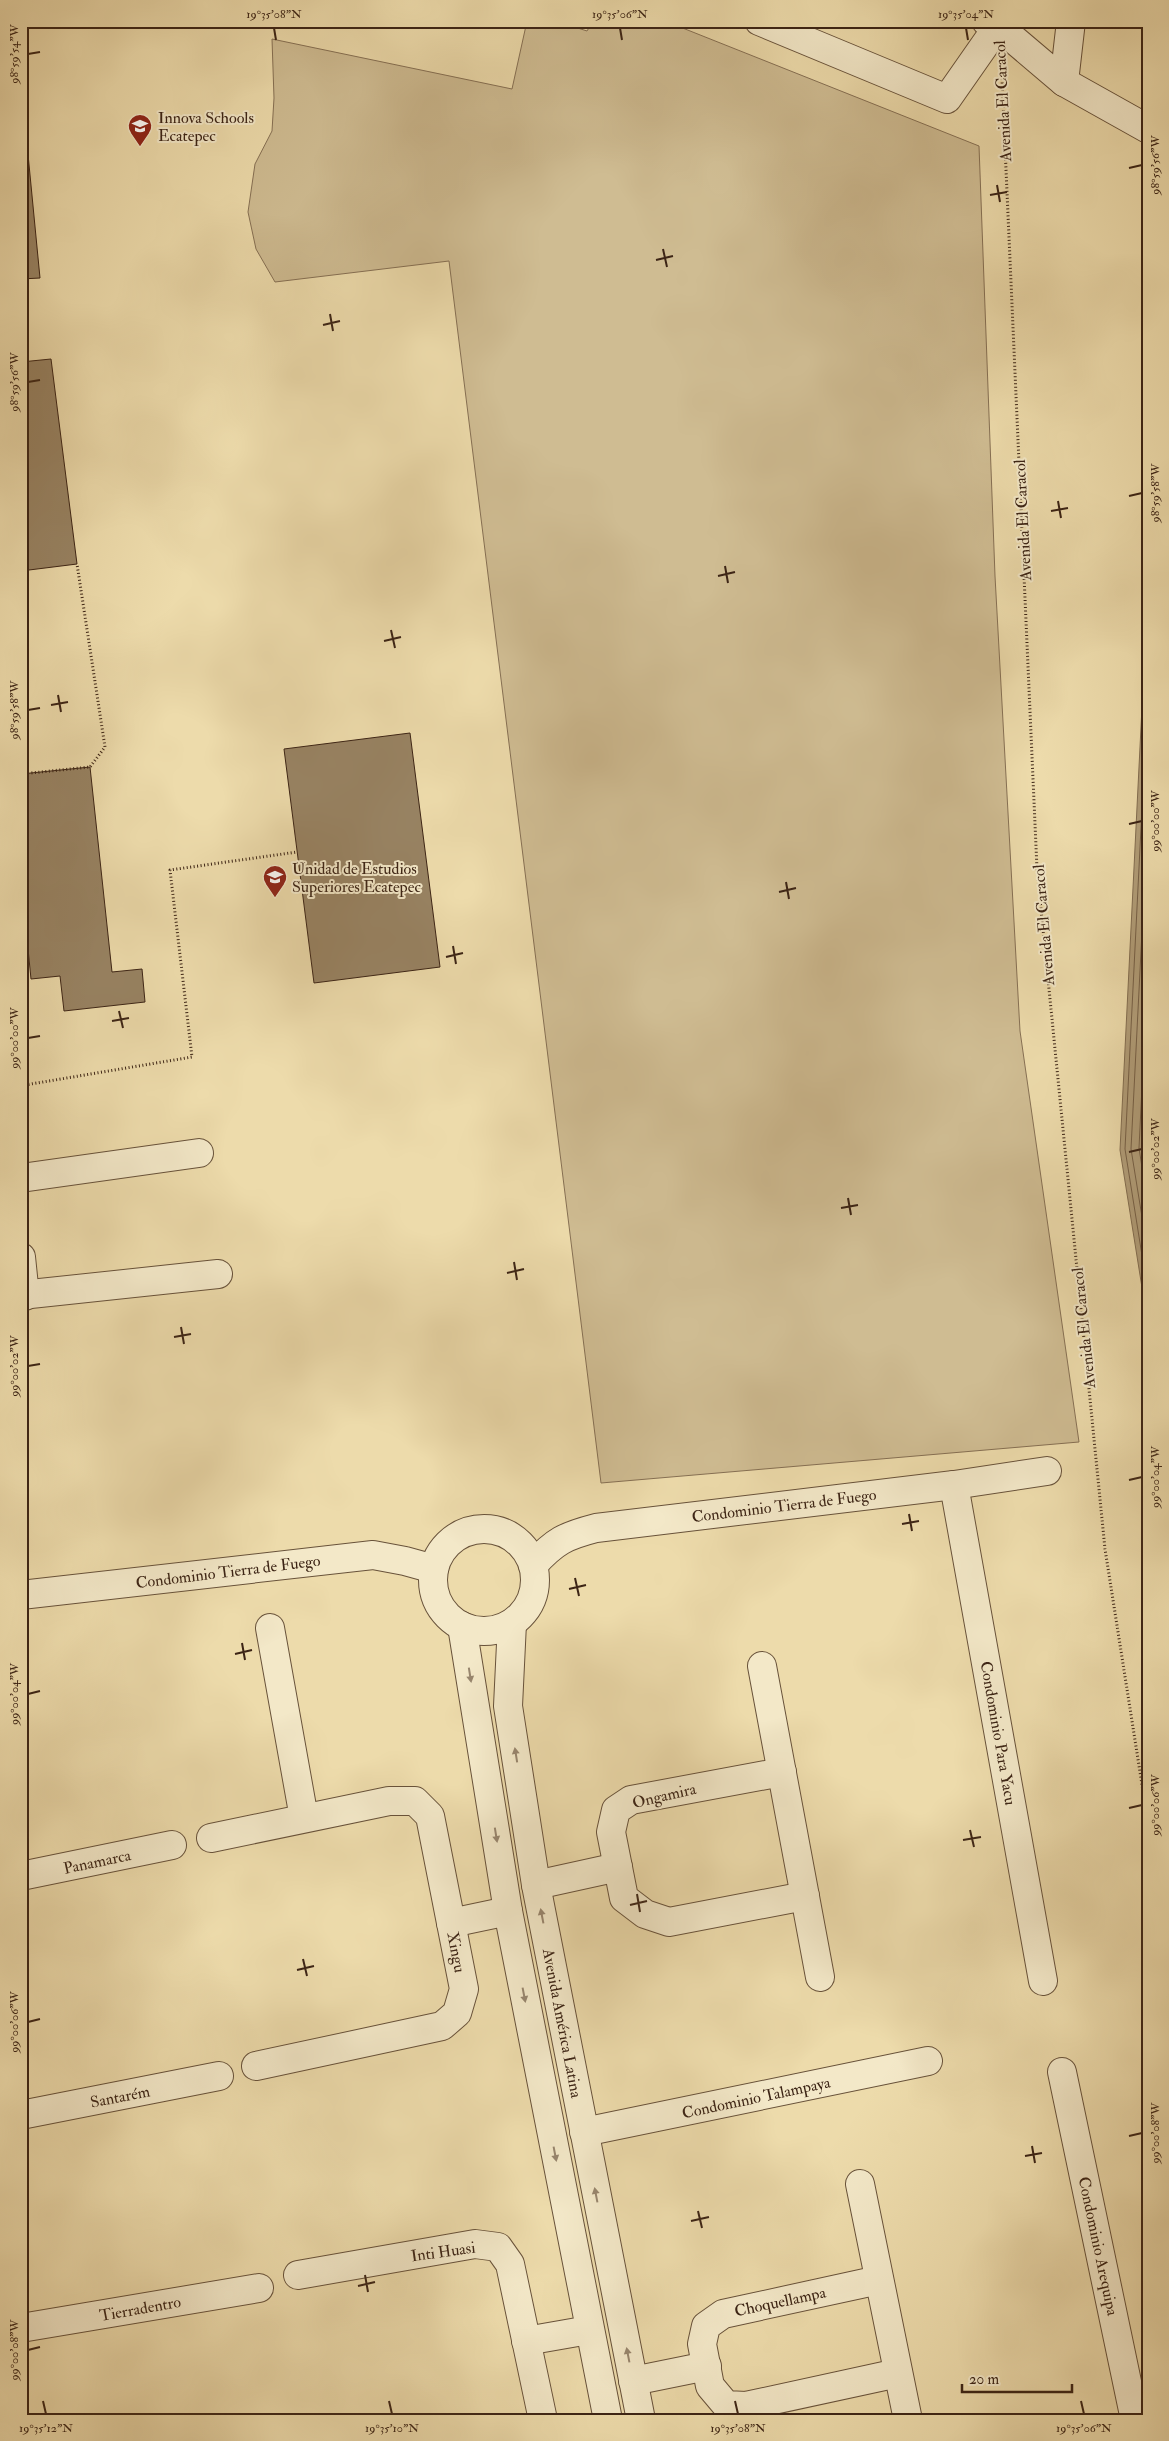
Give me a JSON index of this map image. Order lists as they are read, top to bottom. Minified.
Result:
{"streets":{"street":["Condominio Tierra de Fuego","Condominio Para Yacu","Ongamira","Panamarca","Xingu","Avenida América Latina","Santarém","Condominio Talampaya","Condominio Arequipa","Inti Huasi","Choquellampa","Tierradentro"],"path":["Avenida El Caracol"]},"crossings":[["Condominio Tierra de Fuego","Condominio Para Yacu"],["Condominio Tierra de Fuego","Avenida América Latina"],["Avenida América Latina","Condominio Talampaya"]],"places":{"school or university":["Innova Schools Ecatepec","Unidad de Estudios Superiores Ecatepec"]},"scale_bar":"20 m","coordinates":["19°35'08\"N","19°35'06\"N","19°35'04\"N","98°59'54\"W","98°59'56\"W","98°59'58\"W","99°00'00\"W","99°00'02\"W","99°00'04\"W","99°00'06\"W","99°00'08\"W","19°35'12\"N","19°35'10\"N"]}
